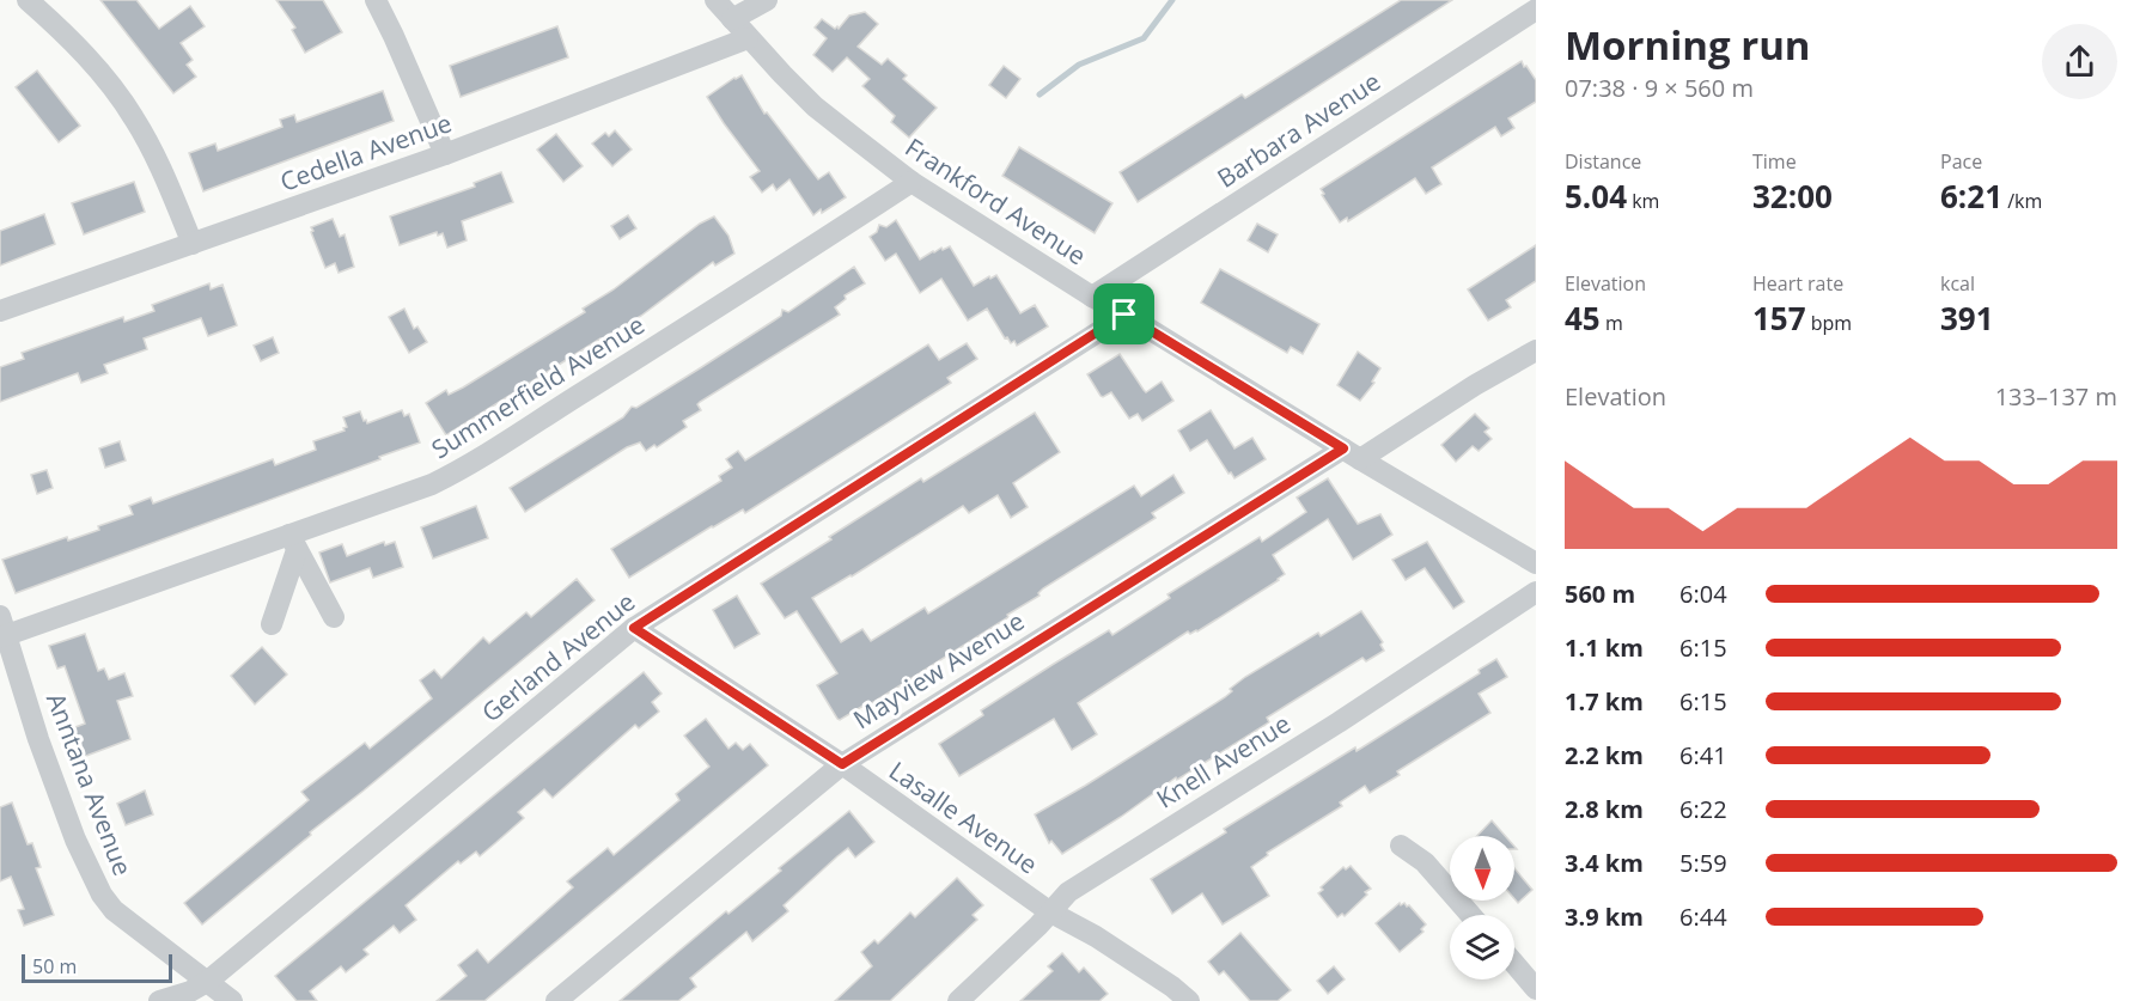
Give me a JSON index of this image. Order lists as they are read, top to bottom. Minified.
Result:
{"streets":{"street":["Barbara Avenue","Cedella Avenue","Frankford Avenue","Summerfield Avenue","Gerland Avenue","Mayview Avenue","Knell Avenue","Anntana Avenue","Lasalle Avenue"]},"crossings":[["Barbara Avenue","Frankford Avenue"],["Cedella Avenue","Frankford Avenue"],["Frankford Avenue","Summerfield Avenue"],["Frankford Avenue","Gerland Avenue"],["Frankford Avenue","Mayview Avenue"],["Summerfield Avenue","Anntana Avenue"],["Gerland Avenue","Anntana Avenue"],["Gerland Avenue","Lasalle Avenue"],["Mayview Avenue","Lasalle Avenue"],["Knell Avenue","Lasalle Avenue"]],"scale_bar":"50 m","north":"bottom","page":{"heading":["Morning run","07:38 · 9 × 560 m"],"stats":[["Distance","5.04 km"],["Time","32:00"],["Pace","6:21 /km"],["Elevation","45 m"],["Heart rate","157 bpm"],["kcal","391"]],"chart":["Elevation","133–137 m"],"list":[{"name":"560 m","note":"6:04"},{"name":"1.1 km","note":"6:15"},{"name":"1.7 km","note":"6:15"},{"name":"2.2 km","note":"6:41"},{"name":"2.8 km","note":"6:22"},{"name":"3.4 km","note":"5:59"},{"name":"3.9 km","note":"6:44"}],"scale":"50 m"}}
